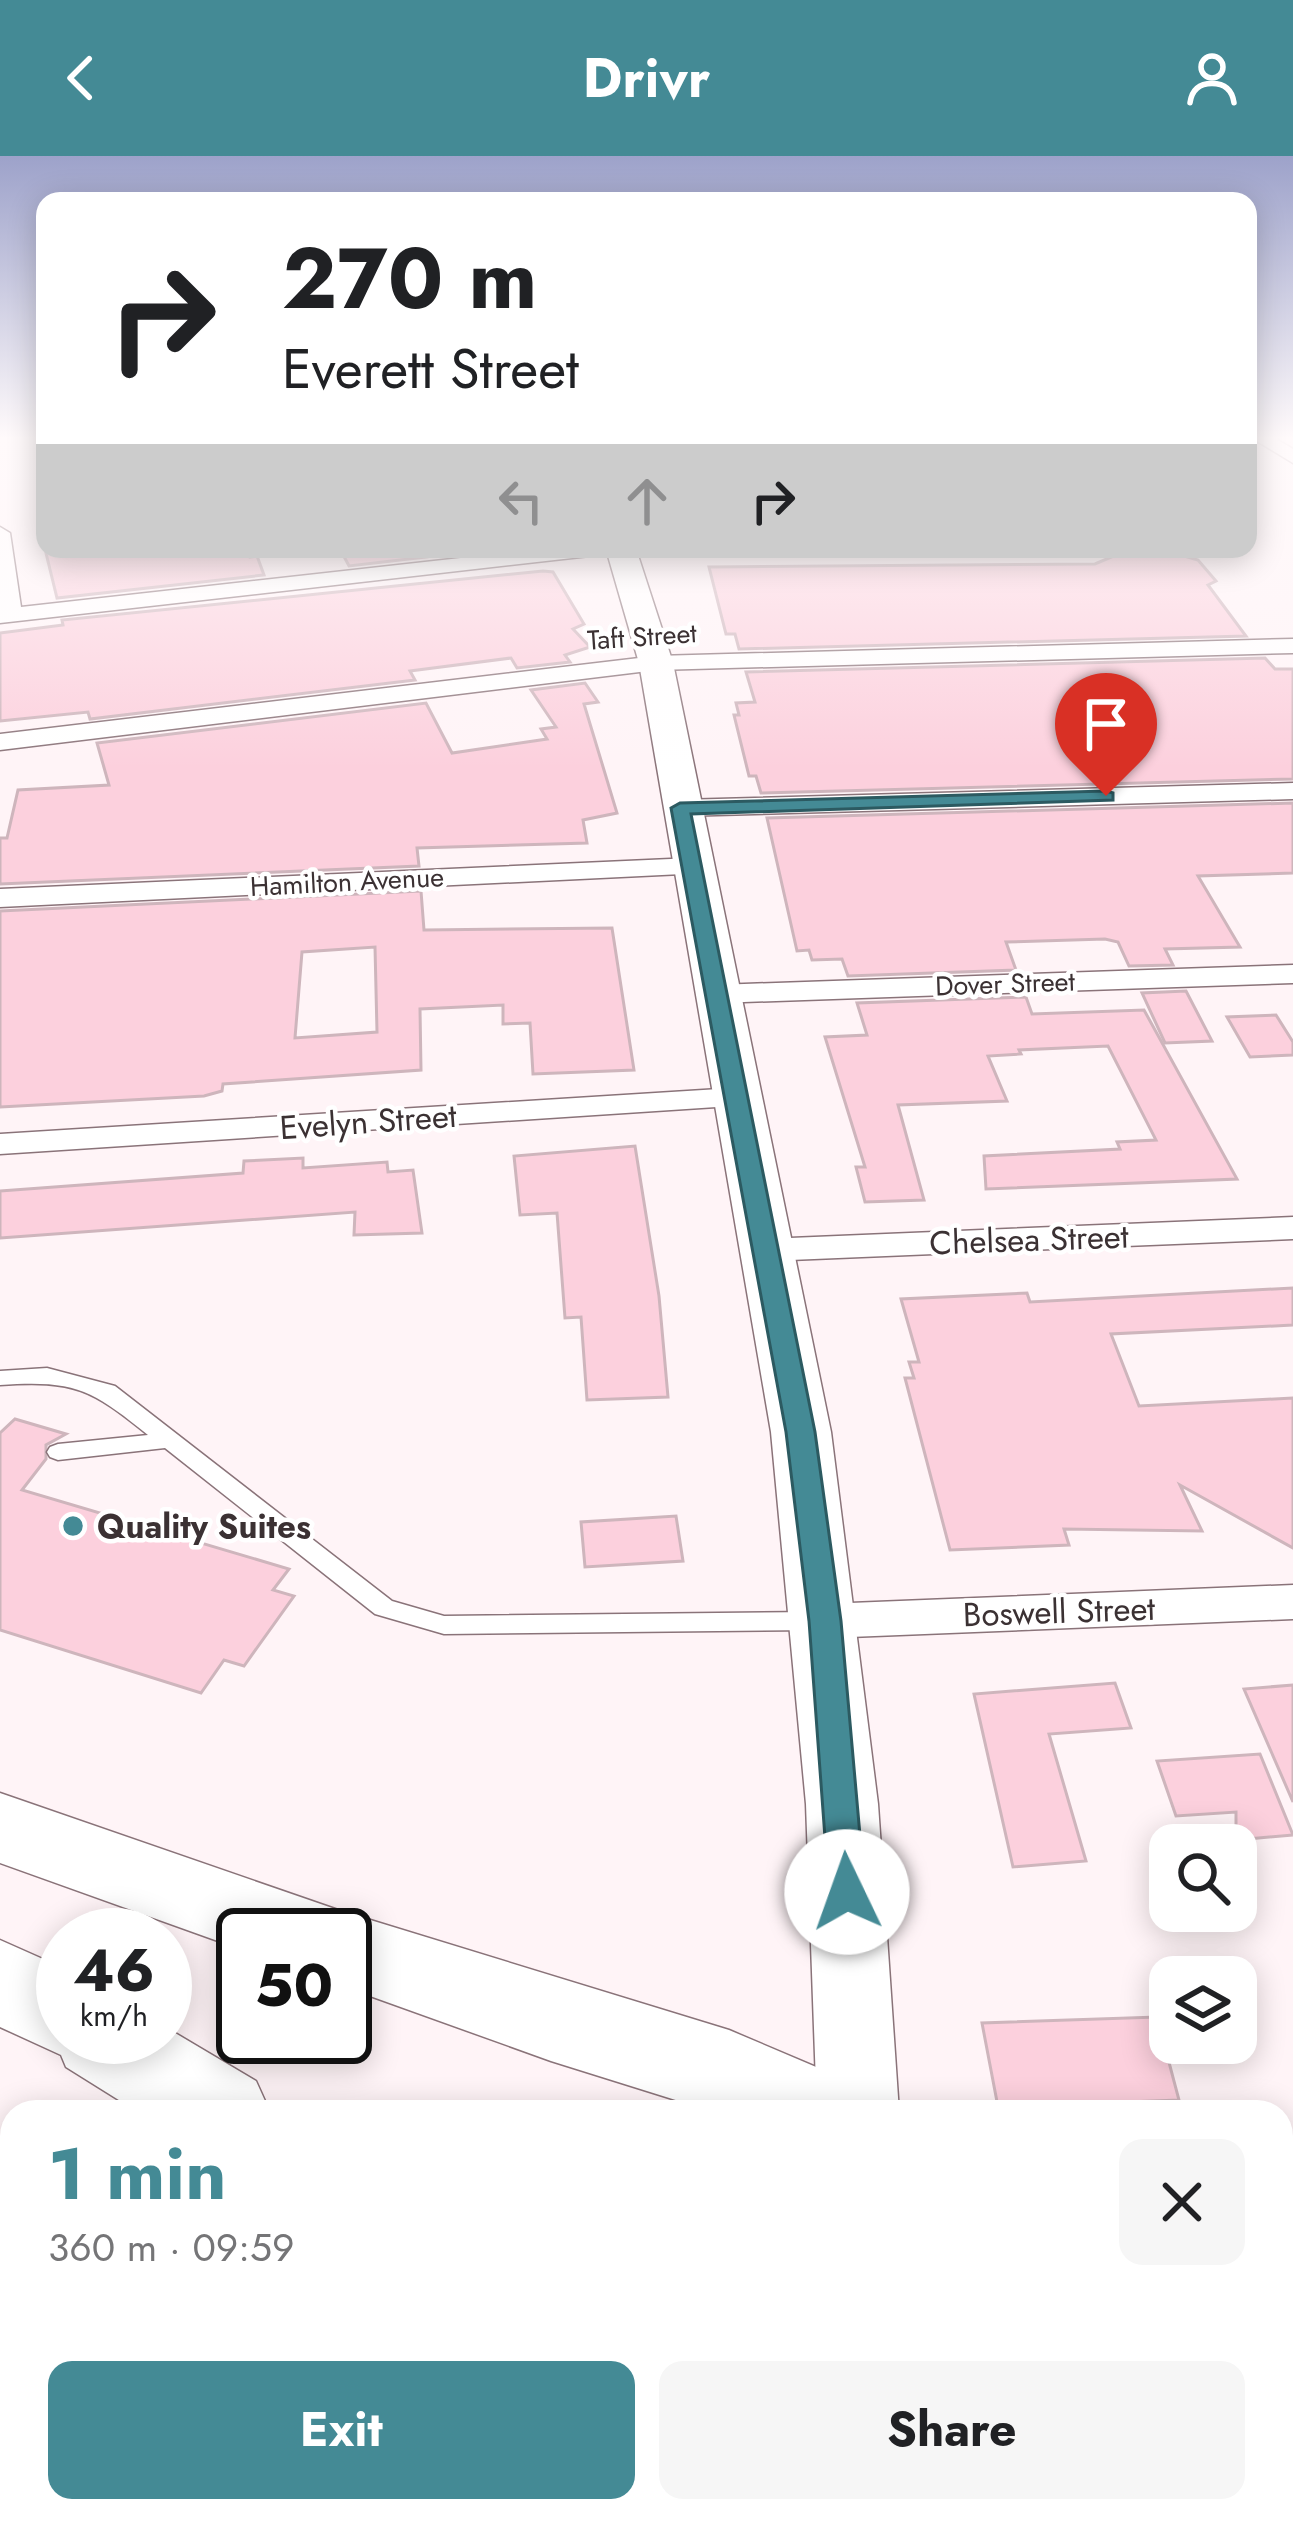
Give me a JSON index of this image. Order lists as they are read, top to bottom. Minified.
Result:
{"streets":{"street":["Taft Street","Hamilton Avenue","Dover Street","Evelyn Street","Chelsea Street","Boswell Street"]},"places":["Quality Suites"],"page":{"header":"Drivr","turn":["270 m","Everett Street"],"speed":"46 km/h","limit":"50","heading":["1 min","360 m · 09:59"],"buttons":["Exit","Share"]}}
